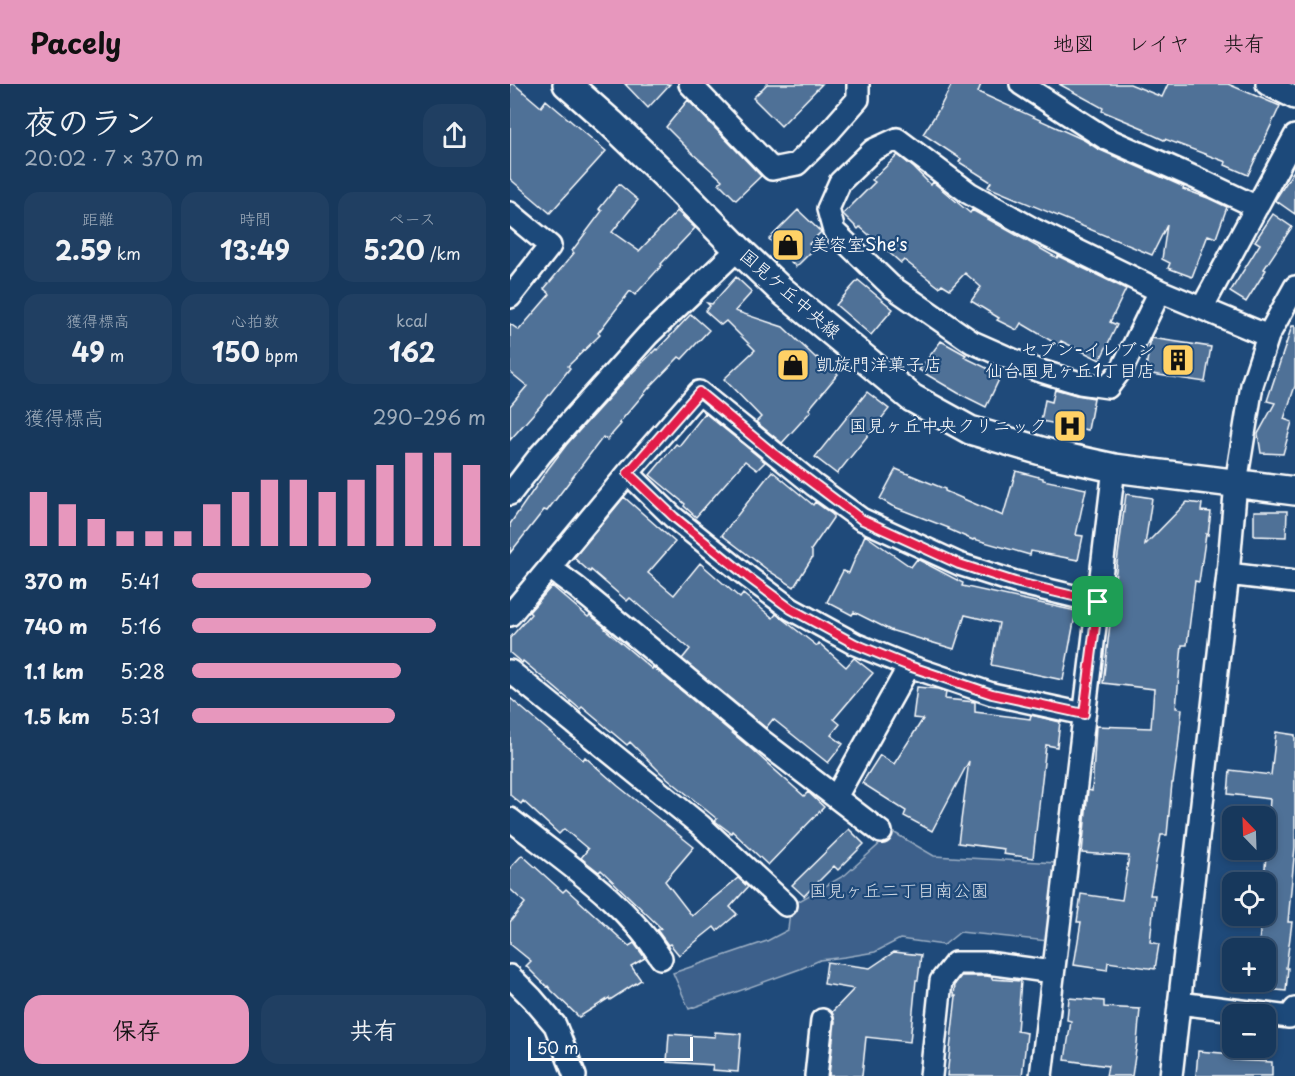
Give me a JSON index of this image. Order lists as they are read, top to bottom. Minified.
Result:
{"streets":{"street":["国見ケ丘中央線"]},"parks":["国見ヶ丘二丁目南公園"],"places":{"shop":["美容室She's","凱旋門洋菓子店"],"building":["セブン-イレブン 仙台国見ヶ丘1丁目店"],"hospital":["国見ヶ丘中央クリニック"]},"scale_bar":"50 m","north":"top left","page":{"header":"Pacely","nav":["地図","レイヤ","共有"],"heading":["夜のラン","20:02 · 7 × 370 m"],"stats":[["距離","2.59 km"],["時間","13:49"],["ペース","5:20 /km"],["獲得標高","49 m"],["心拍数","150 bpm"],["kcal","162"]],"chart":["獲得標高","290–296 m"],"list":[{"name":"370 m","note":"5:41"},{"name":"740 m","note":"5:16"},{"name":"1.1 km","note":"5:28"},{"name":"1.5 km","note":"5:31"}],"map_buttons":["+","−"],"buttons":["保存","共有"],"scale":"50 m"}}
